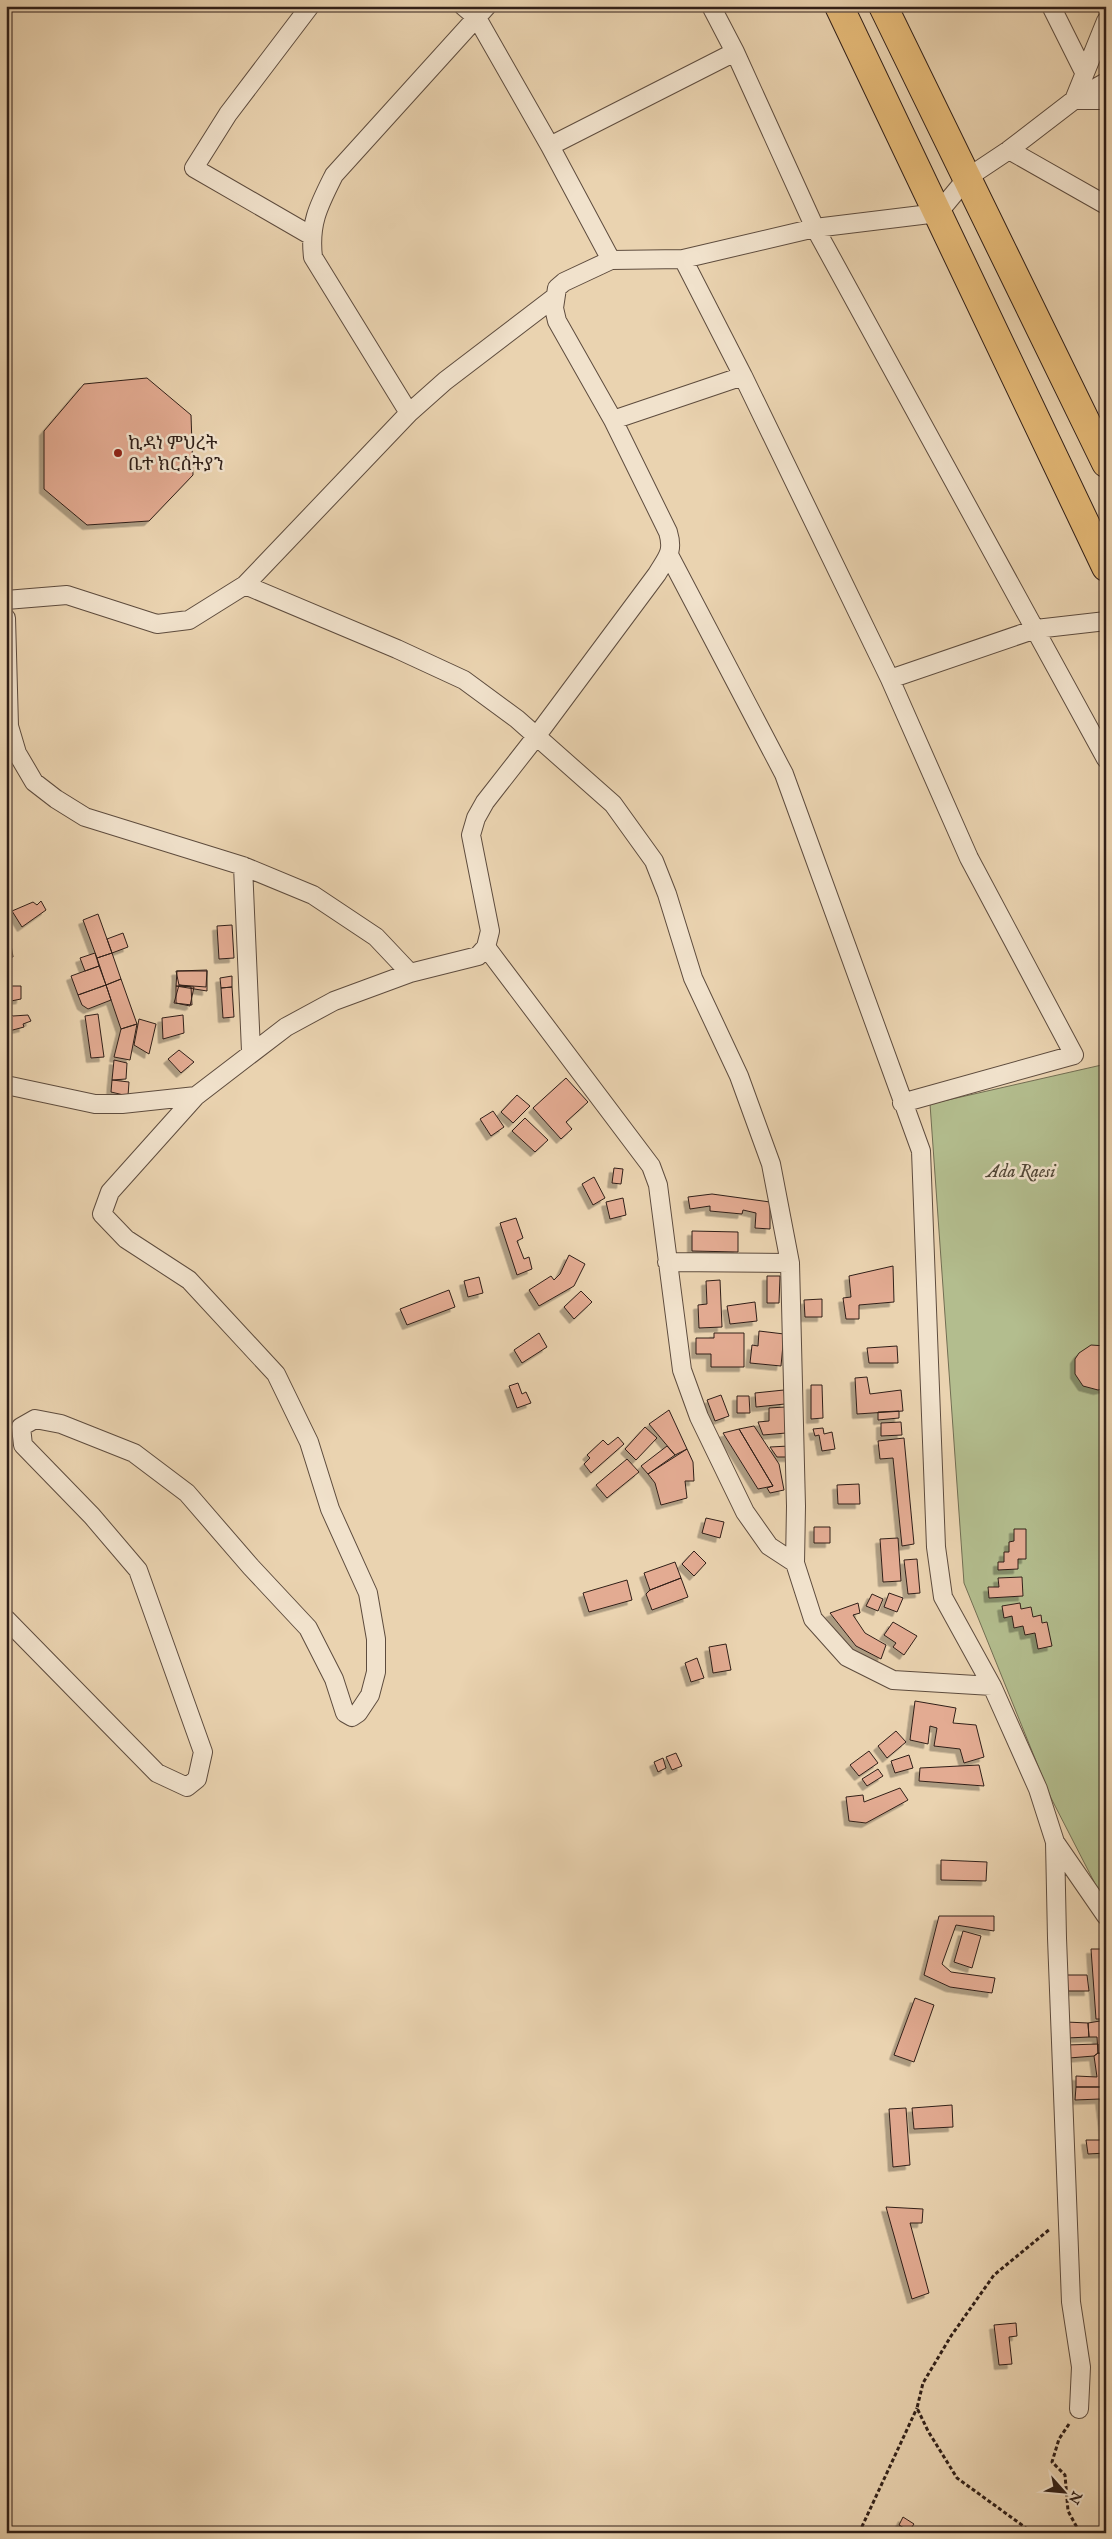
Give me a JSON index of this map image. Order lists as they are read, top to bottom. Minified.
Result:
{"parks":["Ada Raesi"],"places":["ኪዳነ ምህረት ቤተ ክርስትያን"],"north":"bottom right"}
